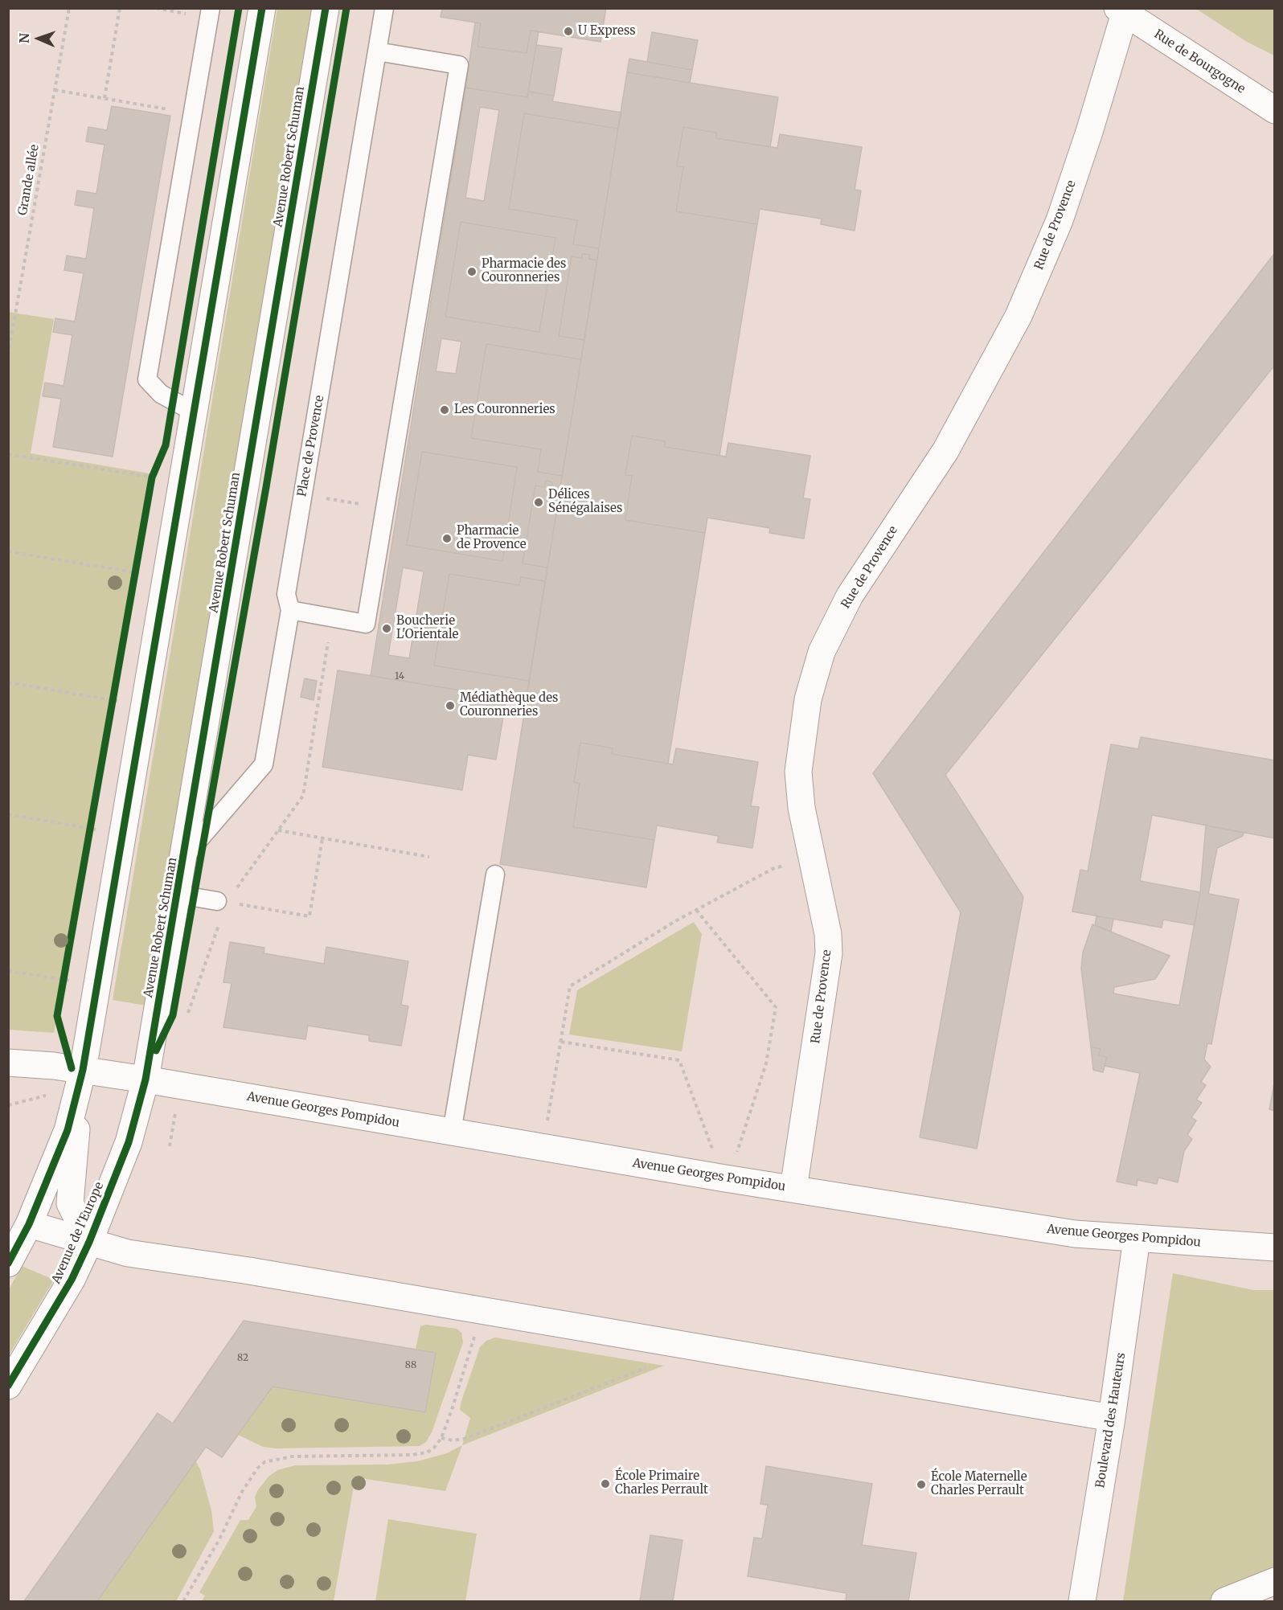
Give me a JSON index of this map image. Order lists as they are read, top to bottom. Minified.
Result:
{"streets":{"street":["Rue de Bourgogne","Avenue Robert Schuman","Rue de Provence","Avenue Georges Pompidou","Avenue de l'Europe","Boulevard des Hauteurs"],"lane":["Place de Provence"],"path":["Grande allée"]},"crossings":[["Rue de Bourgogne","Rue de Provence"],["Avenue Robert Schuman","Place de Provence"],["Avenue Robert Schuman","Avenue Georges Pompidou"],["Avenue Robert Schuman","Avenue de l'Europe"],["Rue de Provence","Avenue Georges Pompidou"],["Avenue Georges Pompidou","Avenue de l'Europe"],["Avenue Georges Pompidou","Boulevard des Hauteurs"]],"places":["U Express","Pharmacie des Couronneries","Les Couronneries","Délices Sénégalaises","Pharmacie de Provence","Boucherie L'Orientale","Médiathèque des Couronneries","École Primaire Charles Perrault","École Maternelle Charles Perrault"],"house_numbers":["14","82","88"],"north":"left"}
